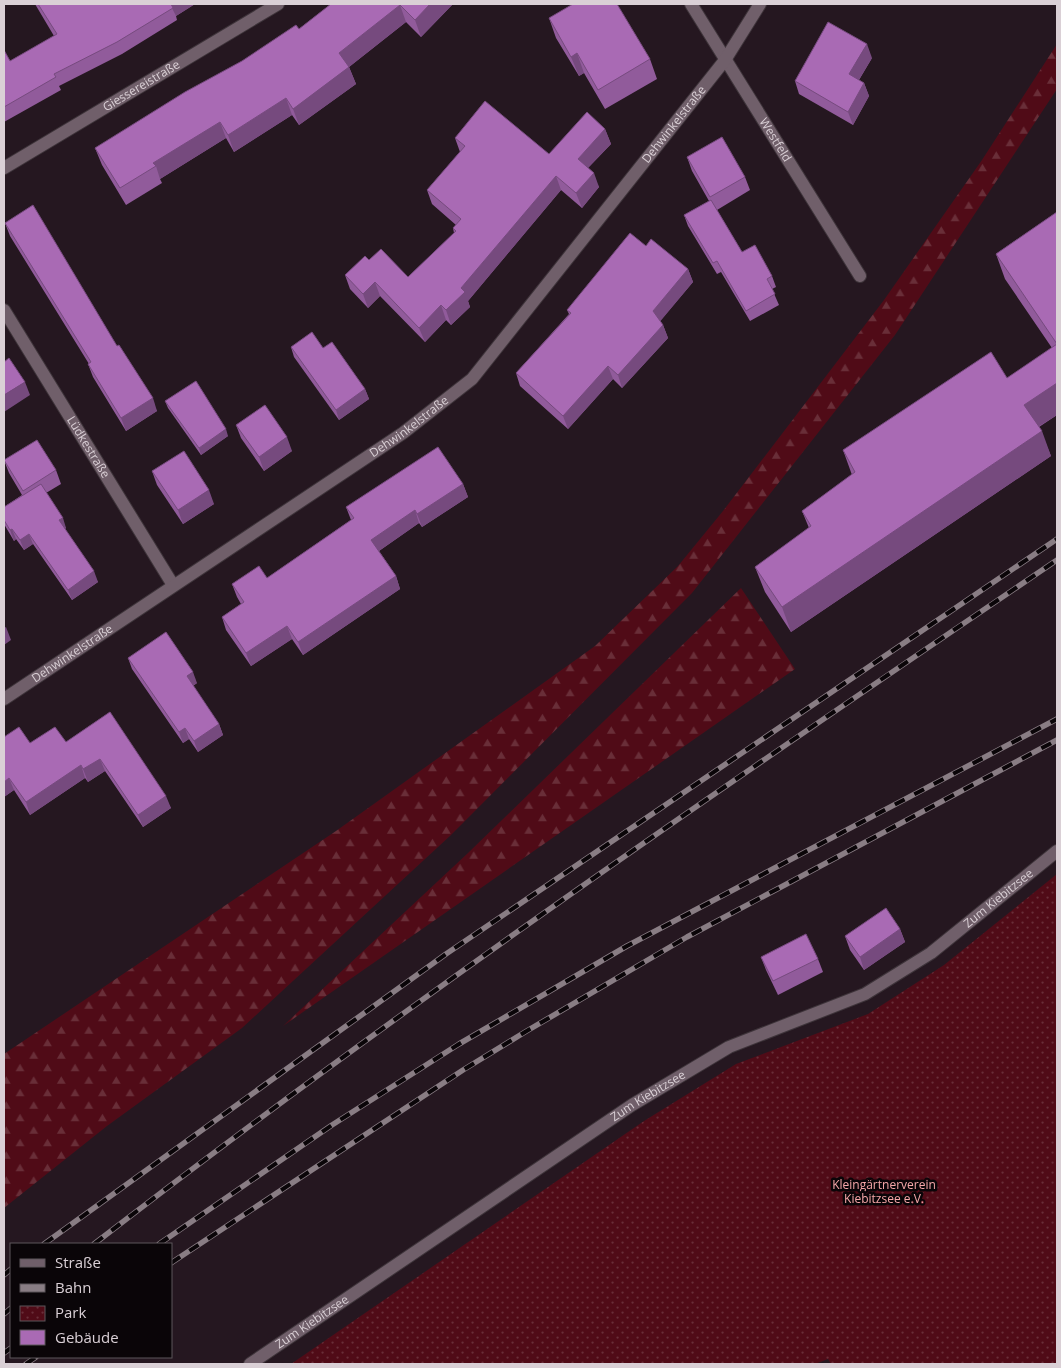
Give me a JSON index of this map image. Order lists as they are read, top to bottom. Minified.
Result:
{"streets":{"street":["Giessereistraße","Dehwinkelstraße","Westfeld","Lüdkestraße","Zum Kiebitzsee"]},"crossings":[["Dehwinkelstraße","Westfeld"],["Dehwinkelstraße","Lüdkestraße"]],"parks":["Kleingärtnerverein Kiebitzsee e.V."],"legend":["Straße","Bahn","Park","Gebäude"]}
